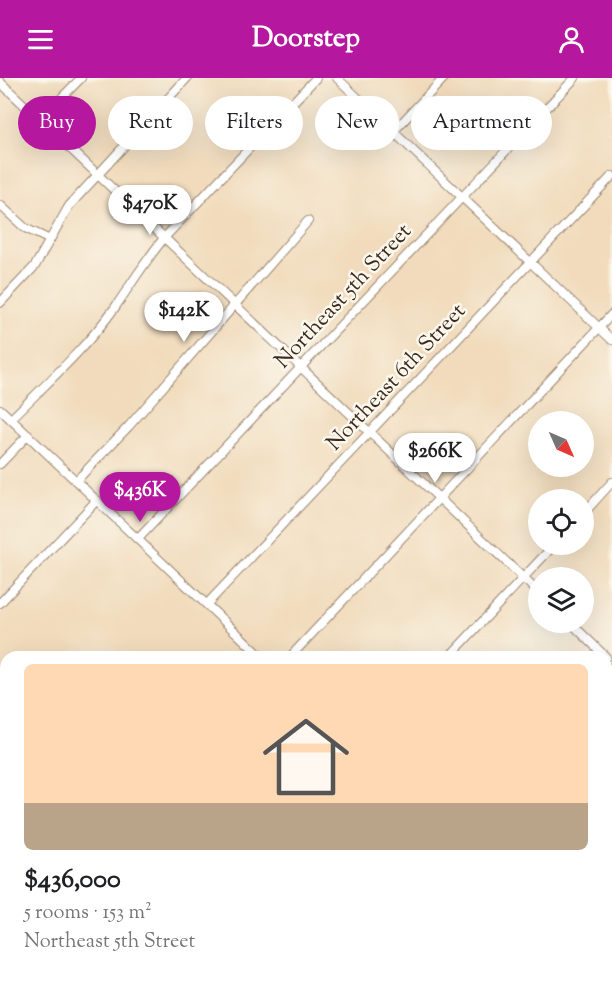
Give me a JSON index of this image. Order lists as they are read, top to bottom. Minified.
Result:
{"streets":{"street":["Northeast 5th Street","Northeast 6th Street"]},"north":"bottom right","page":{"header":"Doorstep","chip":["Buy","Rent","Filters","New","Apartment"],"price":["$470K","$142K","$266K","$436K"],"list":[{"name":"$436,000","note":"5 rooms · 153 m² · Northeast 5th Street"}]}}
